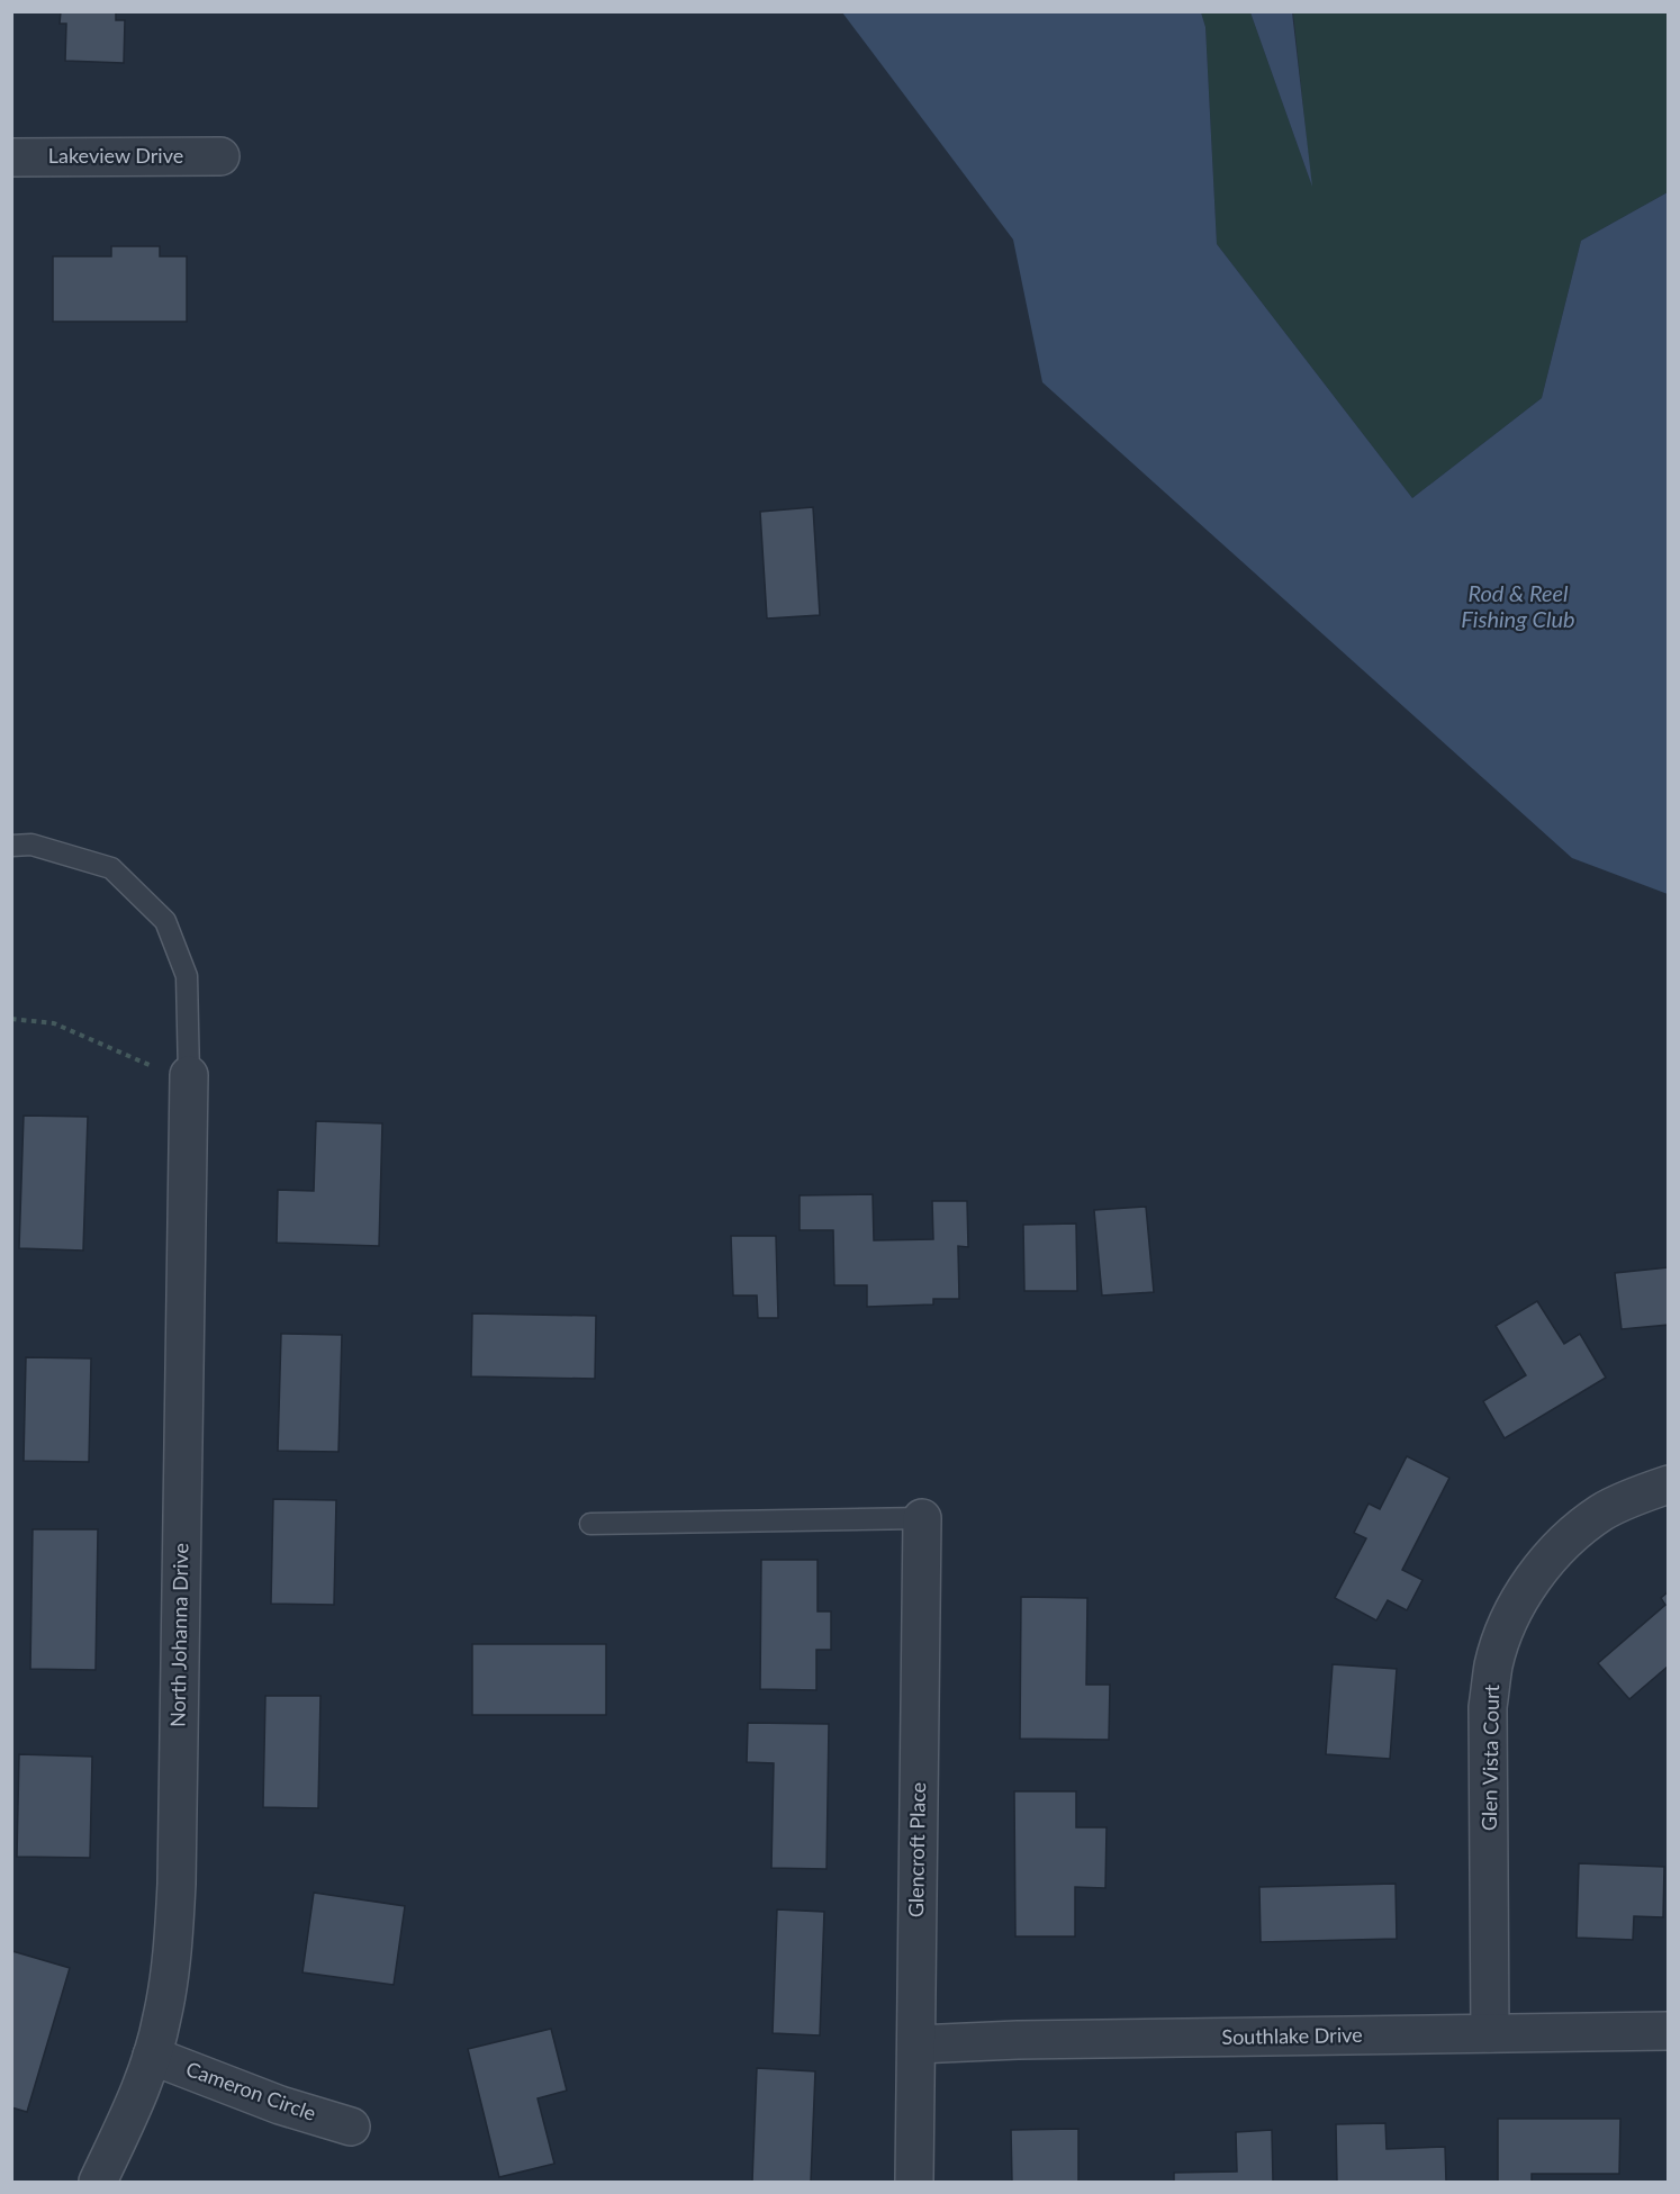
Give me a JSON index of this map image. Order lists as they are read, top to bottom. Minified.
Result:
{"streets":{"street":["Lakeview Drive","North Johanna Drive","Glen Vista Court","Glencroft Place","Southlake Drive","Cameron Circle"]},"crossings":[["North Johanna Drive","Cameron Circle"],["Glen Vista Court","Southlake Drive"],["Glencroft Place","Southlake Drive"]],"water":["Rod & Reel Fishing Club"]}
